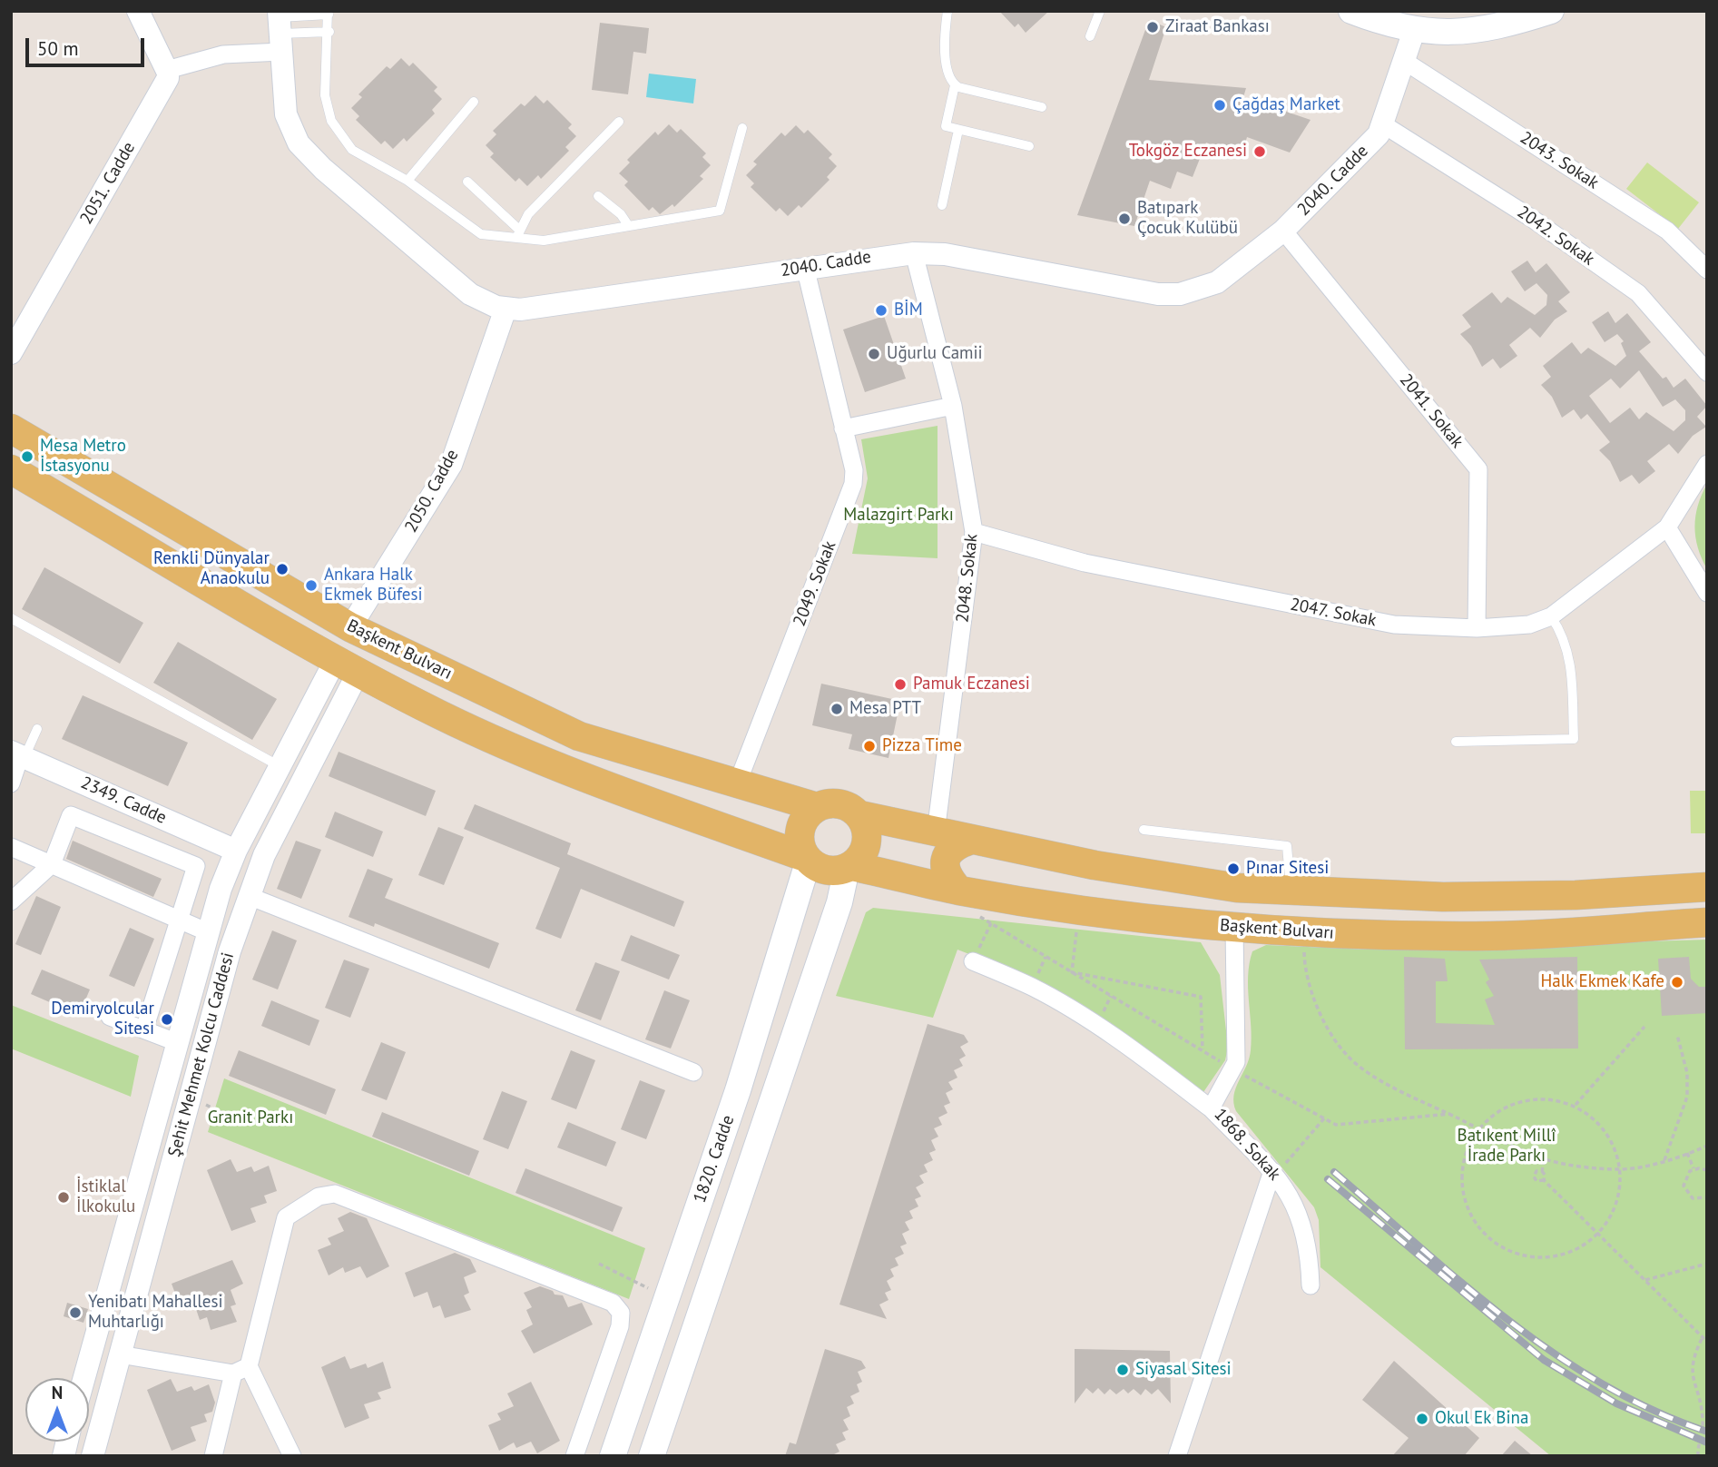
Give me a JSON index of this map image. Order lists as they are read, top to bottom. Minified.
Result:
{"streets":{"main road":["Başkent Bulvarı","1820. Cadde"],"street":["2043. Sokak","2040. Cadde","2051. Cadde","2042. Sokak","2041. Sokak","2050. Cadde","2048. Sokak","2049. Sokak","2047. Sokak","2349. Cadde","Şehit Mehmet Kolcu Caddesi","1868. Sokak"]},"crossings":[["2043. Sokak","2040. Cadde"],["2040. Cadde","2042. Sokak"],["2040. Cadde","2041. Sokak"],["2040. Cadde","2050. Cadde"],["2040. Cadde","2048. Sokak"],["2040. Cadde","2049. Sokak"],["2041. Sokak","2047. Sokak"],["2050. Cadde","Başkent Bulvarı"],["2048. Sokak","2047. Sokak"],["2049. Sokak","Başkent Bulvarı"],["Başkent Bulvarı","Şehit Mehmet Kolcu Caddesi"],["Başkent Bulvarı","1868. Sokak"],["Başkent Bulvarı","1820. Cadde"],["2349. Cadde","Şehit Mehmet Kolcu Caddesi"]],"parks":["Malazgirt Parkı","Granit Parkı","Batıkent Millî İrade Parkı"],"places":["Ziraat Bankası","Çağdaş Market","Tokgöz Eczanesi","Batıpark Çocuk Kulübü","BİM","Uğurlu Camii","Mesa Metro İstasyonu","Renkli Dünyalar Anaokulu","Ankara Halk Ekmek Büfesi","Pamuk Eczanesi","Mesa PTT","Pizza Time","Pınar Sitesi","Halk Ekmek Kafe","Demiryolcular Sitesi","İstiklal İlkokulu","Yenibatı Mahallesi Muhtarlığı","Siyasal Sitesi","Okul Ek Bina"],"scale_bar":"50 m","north":"top"}
